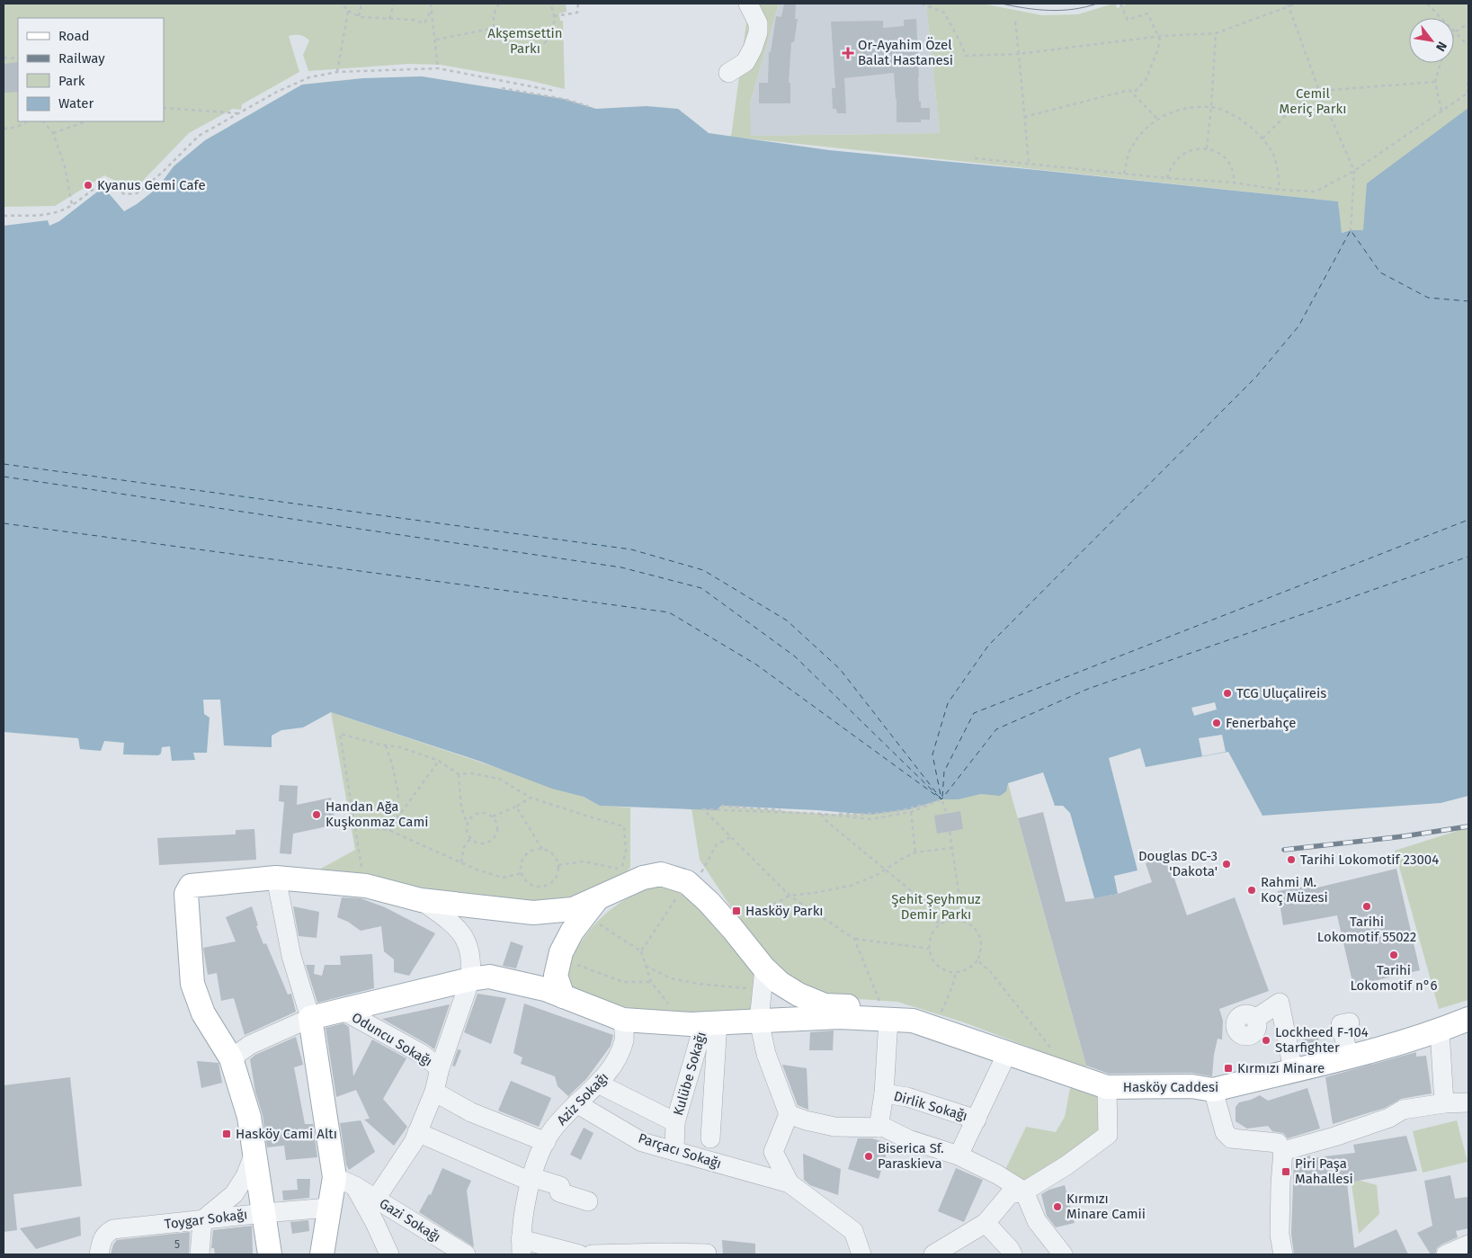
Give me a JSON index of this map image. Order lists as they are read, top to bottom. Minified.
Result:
{"streets":{"main road":["Hasköy Caddesi"],"street":["Oduncu Sokağı","Kulübe Sokağı","Aziz Sokağı","Dirlik Sokağı","Parçacı Sokağı","Toygar Sokağı","Gazi Sokağı"]},"crossings":[["Kulübe Sokağı","Parçacı Sokağı"],["Aziz Sokağı","Parçacı Sokağı"]],"parks":["Akşemsettin Parkı","Cemil Meriç Parkı","Şehit Şeyhmuz Demir Parkı"],"places":{"health":["Or-Ayahim Özel Balat Hastanesi"],"other":["Kyanus Gemi Cafe","TCG Uluçalireis","Fenerbahçe","Handan Ağa Kuşkonmaz Cami","Tarihi Lokomotif 23004","Douglas DC-3 'Dakota'","Rahmi M. Koç Müzesi","Tarihi Lokomotif 55022","Tarihi Lokomotif n°6","Lockheed F-104 Starfighter","Biserica Sf. Paraskieva","Kırmızı Minare Camii"],"transit":["Hasköy Parkı","Kırmızı Minare","Hasköy Cami Altı","Piri Paşa Mahallesi"]},"house_numbers":["5"],"legend":["Road","Railway","Park","Water"],"north":"bottom right"}
